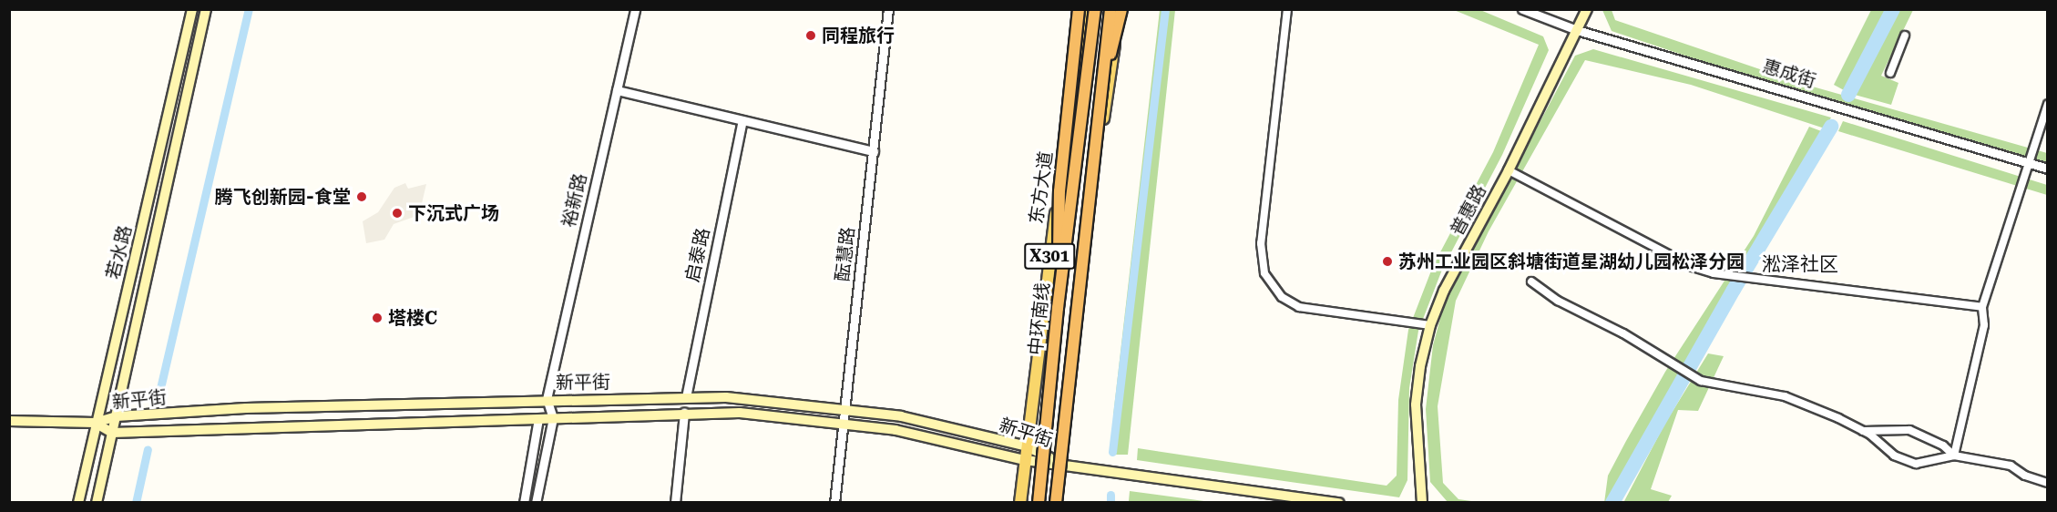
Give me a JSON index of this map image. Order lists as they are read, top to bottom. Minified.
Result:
{"streets":{"highway":["中环南线"],"main road":["东方大道","裕新路","普惠路","若水路","X301","新平街"],"street":["惠成街","酝慧路","启泰路"]},"crossings":[["惠成街","普惠路"],["东方大道","新平街"],["裕新路","新平街"],["若水路","新平街"],["酝慧路","新平街"],["启泰路","新平街"],["X301","新平街"]],"districts":["淞泽社区"],"places":["同程旅行","腾飞创新园-食堂","下沉式广场","苏州工业园区斜塘街道星湖幼儿园松泽分园","塔楼C"]}
